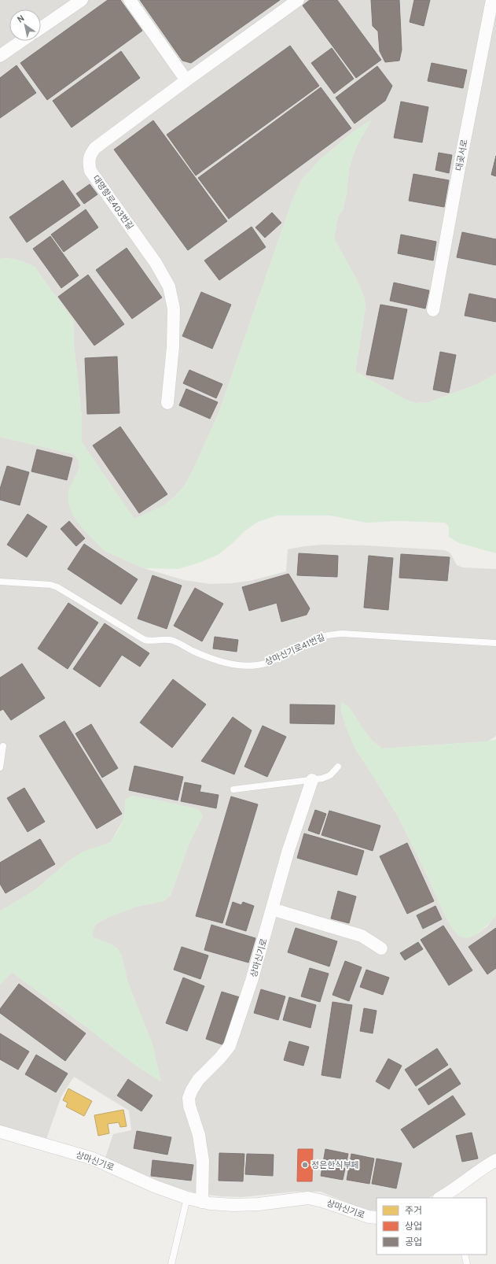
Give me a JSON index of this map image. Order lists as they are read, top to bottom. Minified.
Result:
{"streets":{"street":["대곶서로","대명항로403번길","상마신기로"],"lane":["상마신기로41번길"]},"places":["정은한식부페"],"legend":["주거","상업","공업"],"north":"top left"}
